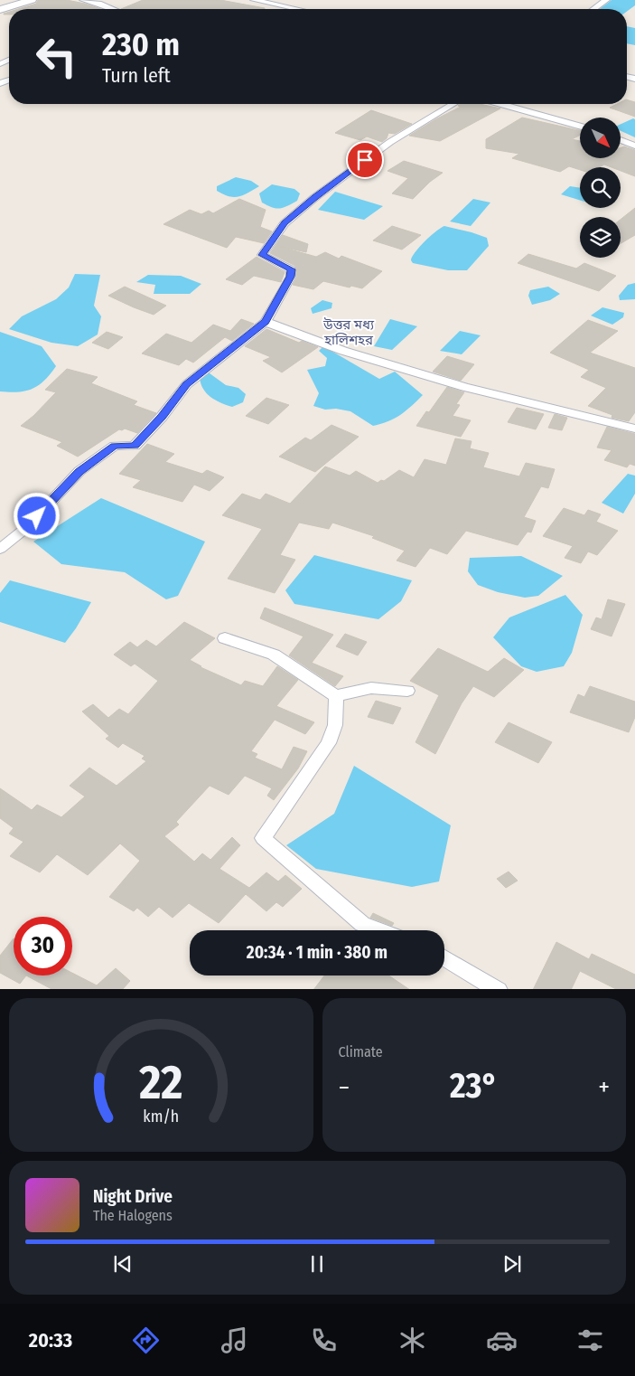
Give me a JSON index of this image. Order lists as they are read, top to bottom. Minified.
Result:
{"districts":["উত্তর মধ্য হালিশহর"],"north":"bottom right","page":{"turn":["230 m","Turn left"],"limit":"30","trip":"20:34 · 1 min · 380 m","tile":"Climate","heat":["−","23°","+"],"song":["Night Drive","The Halogens"],"tabs":"20:33","gauge":["22","km/h"]}}
